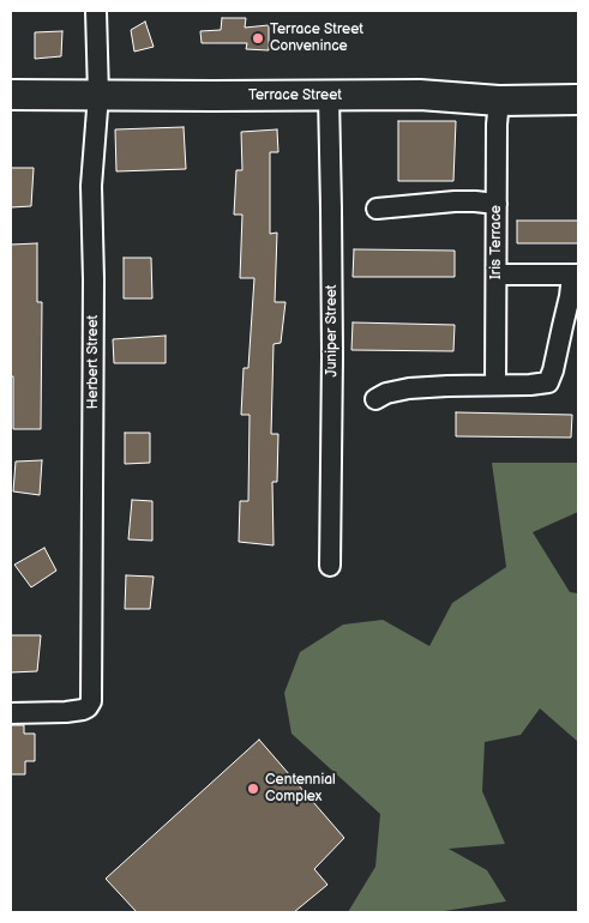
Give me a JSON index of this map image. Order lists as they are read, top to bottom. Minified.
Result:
{"streets":{"street":["Terrace Street","Iris Terrace","Juniper Street","Herbert Street"]},"crossings":[["Terrace Street","Iris Terrace"],["Terrace Street","Juniper Street"],["Terrace Street","Herbert Street"]],"places":["Terrace Street Convenince","Centennial Complex"]}
